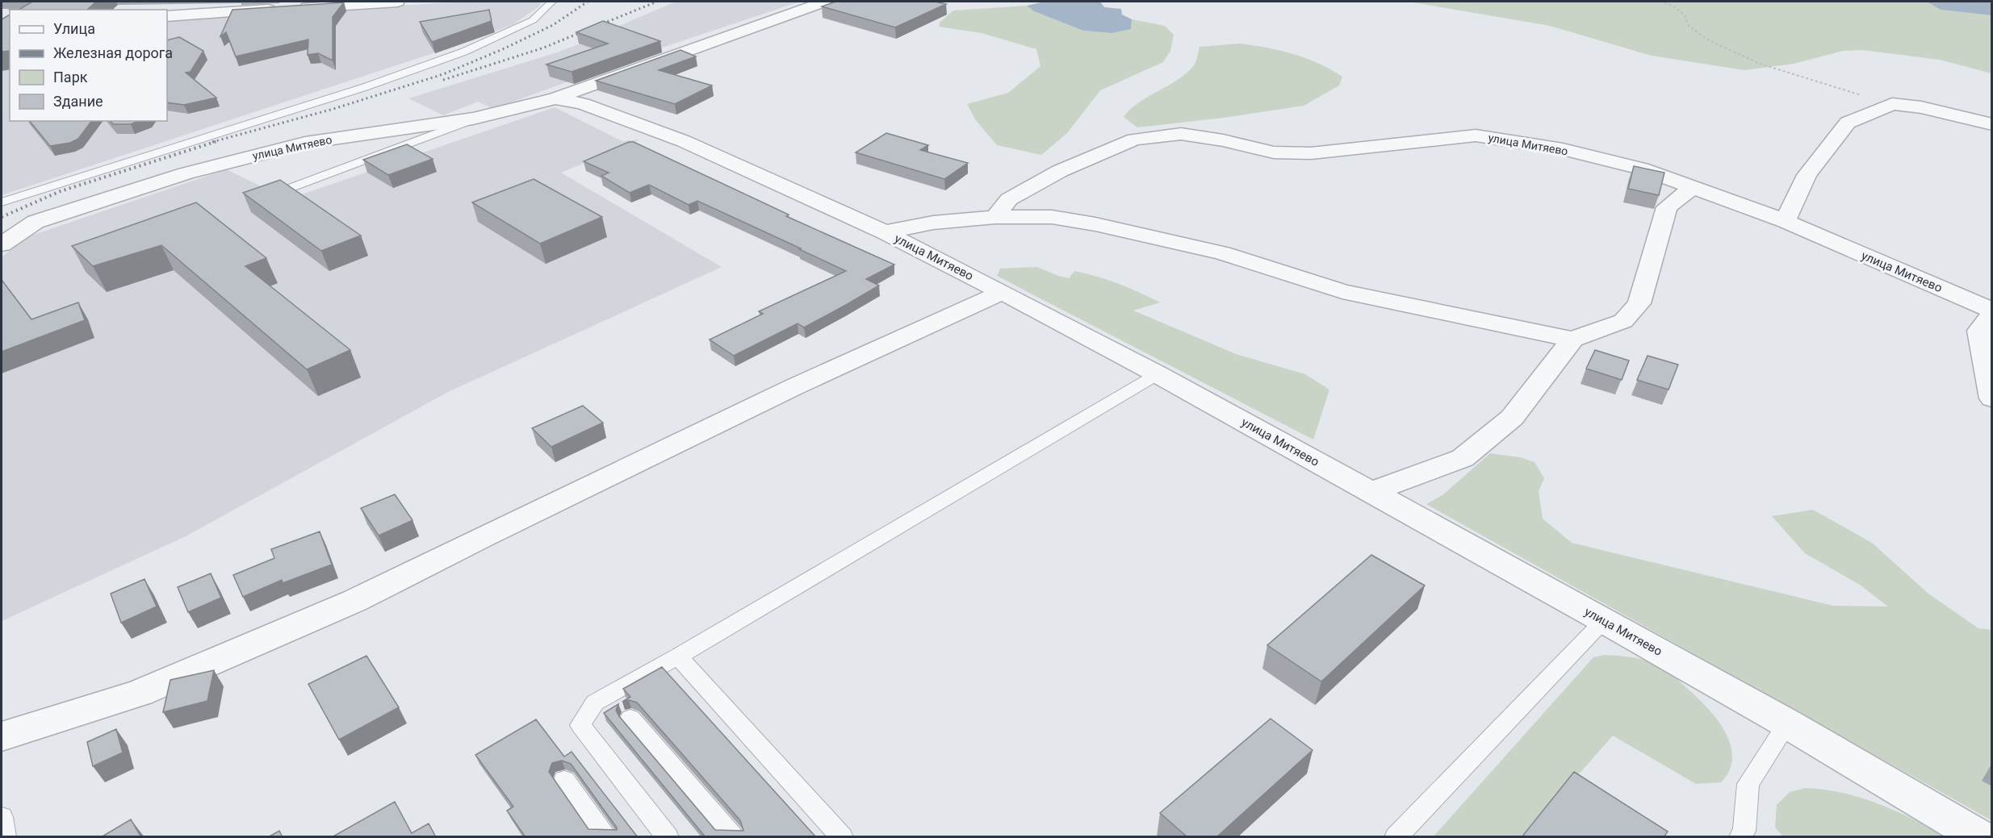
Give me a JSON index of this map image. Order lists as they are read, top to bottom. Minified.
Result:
{"streets":{"street":["улица Митяево"]},"legend":["Улица","Железная дорога","Парк","Здание"]}
